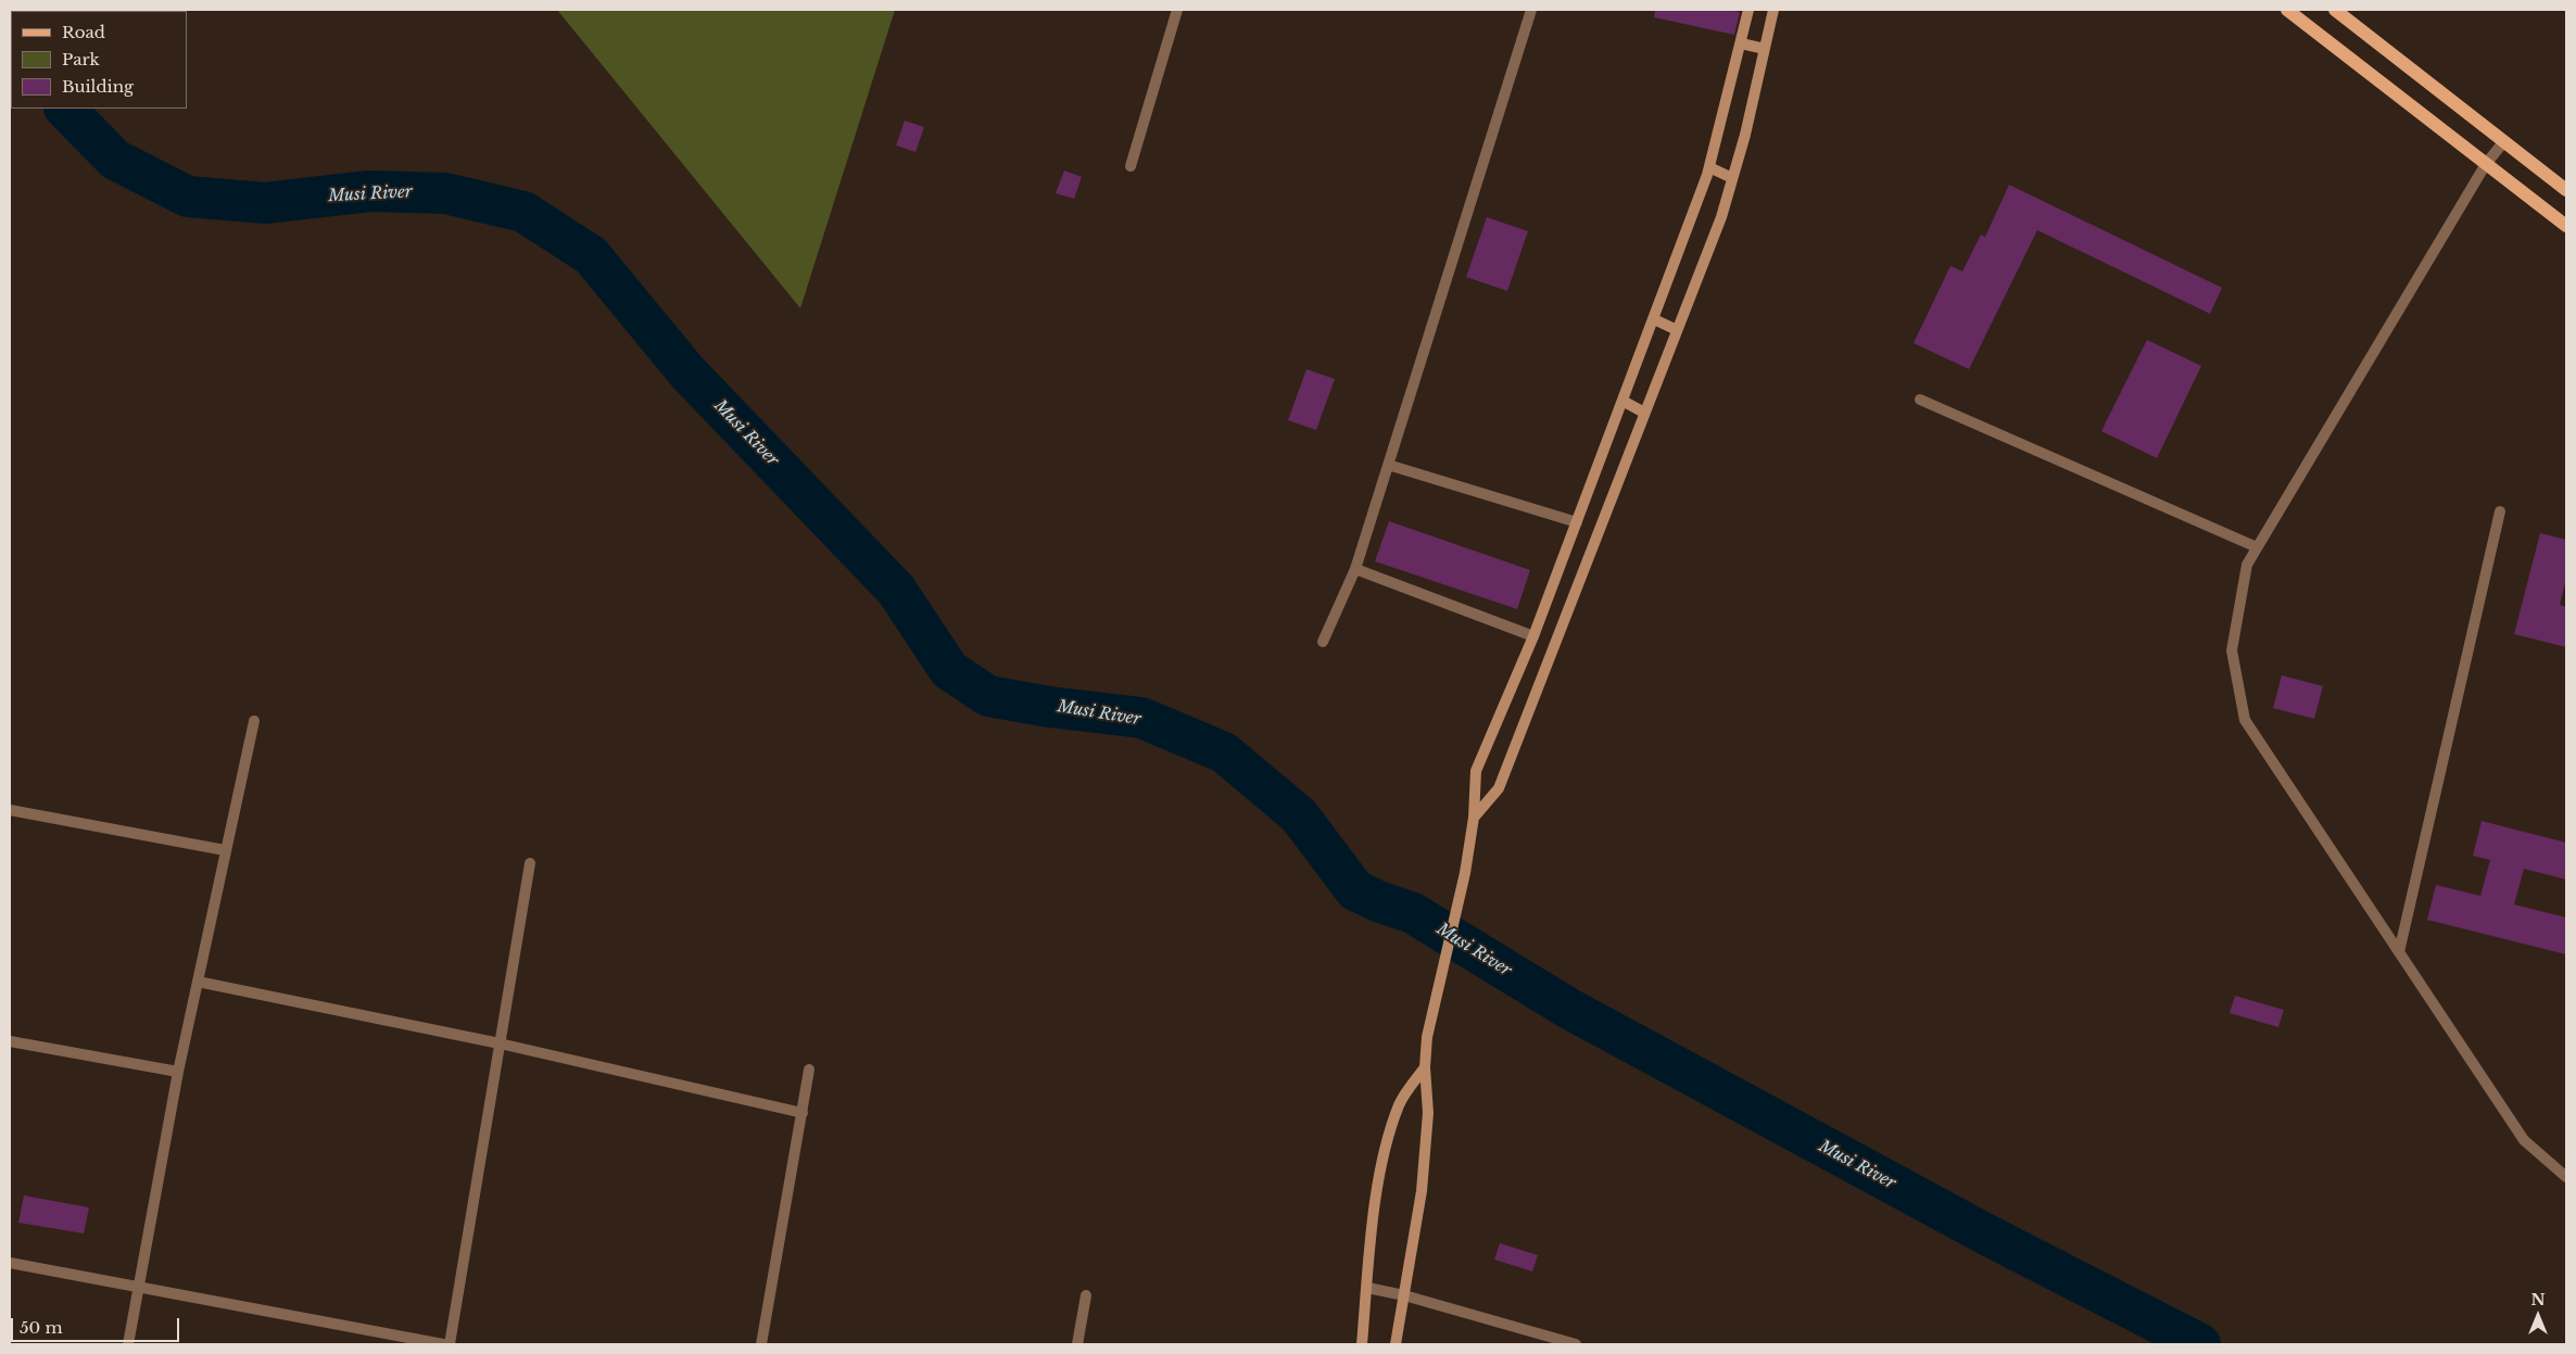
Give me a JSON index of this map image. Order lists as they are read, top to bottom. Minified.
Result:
{"water":["Musi River"],"legend":["Road","Park","Building"],"scale_bar":"50 m","north":"top"}
